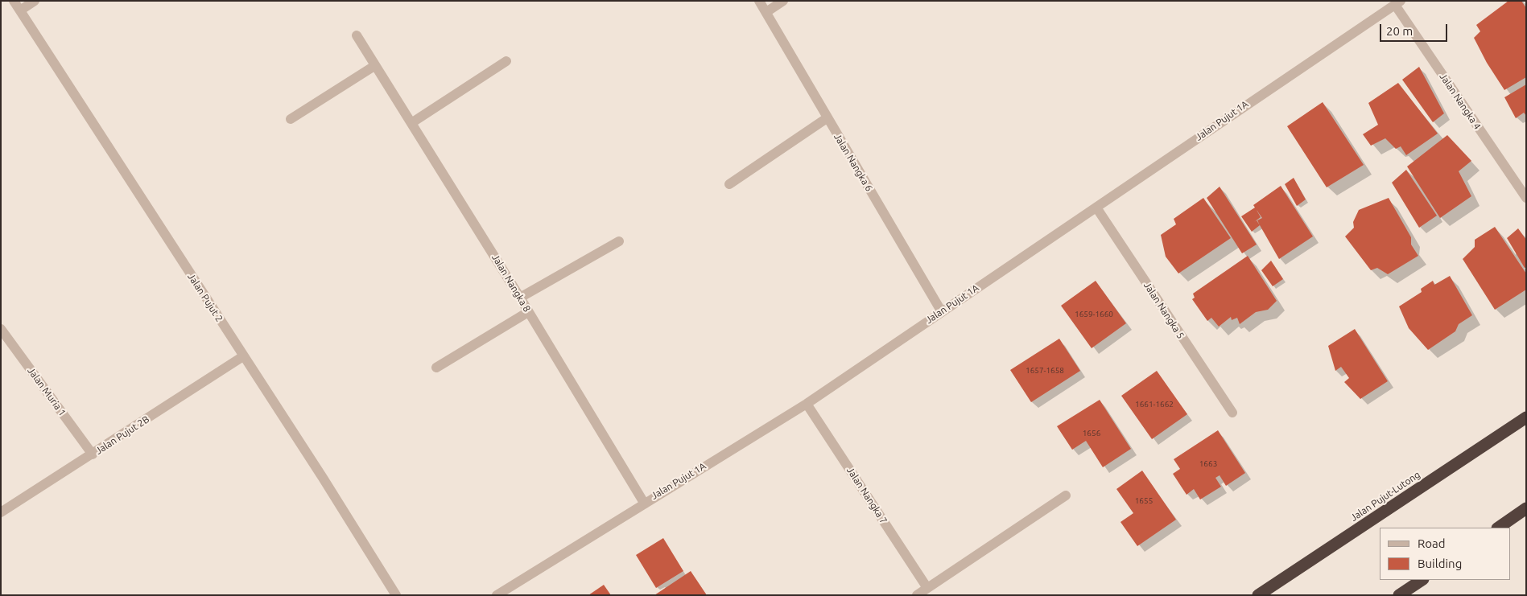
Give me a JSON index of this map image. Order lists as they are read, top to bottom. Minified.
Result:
{"streets":{"highway":["Jalan Pujut-Lutong"],"street":["Jalan Nangka 4","Jalan Pujut 1A","Jalan Nangka 6","Jalan Nangka 8","Jalan Pujut 2","Jalan Nangka 5","Jalan Muria 1","Jalan Pujut 2B","Jalan Nangka 7"]},"crossings":[["Jalan Nangka 4","Jalan Pujut 1A"],["Jalan Pujut 1A","Jalan Nangka 6"],["Jalan Pujut 1A","Jalan Nangka 8"],["Jalan Pujut 1A","Jalan Nangka 5"],["Jalan Pujut 1A","Jalan Nangka 7"],["Jalan Pujut 2","Jalan Pujut 2B"],["Jalan Muria 1","Jalan Pujut 2B"]],"house_numbers":["1659-1660","1657-1658","1661-1662","1656","1663","1655"],"legend":["Road","Building"],"scale_bar":"20 m"}
